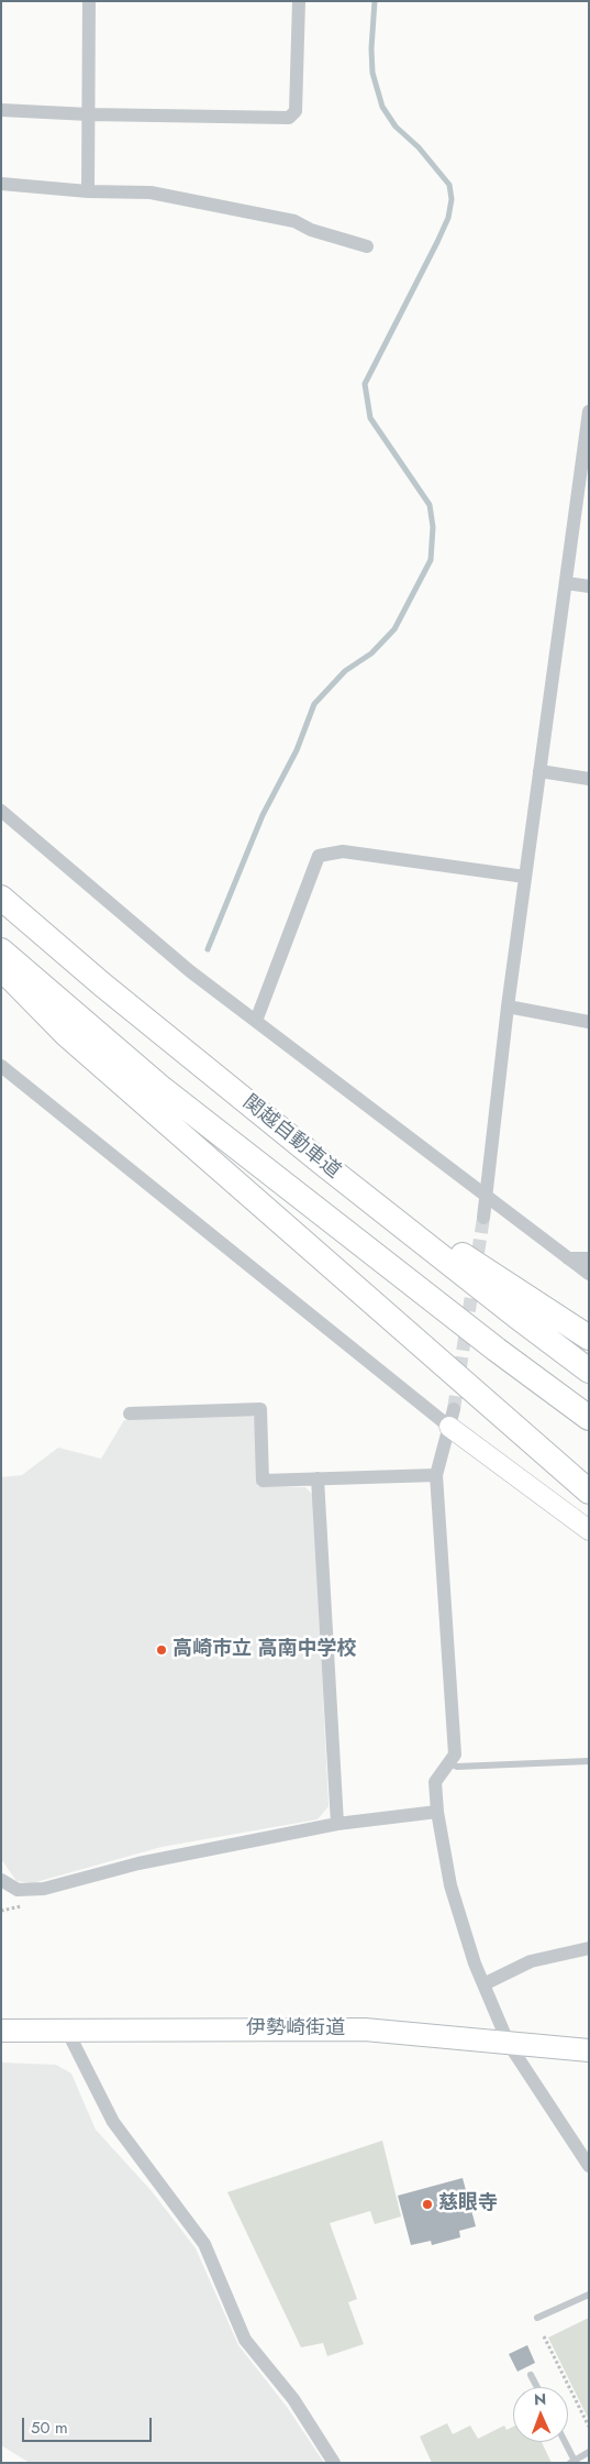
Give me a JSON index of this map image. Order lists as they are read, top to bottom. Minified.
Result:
{"streets":{"highway":["関越自動車道"],"main road":["伊勢崎街道"]},"places":["高崎市立 高南中学校","慈眼寺"],"scale_bar":"50 m","north":"top"}
